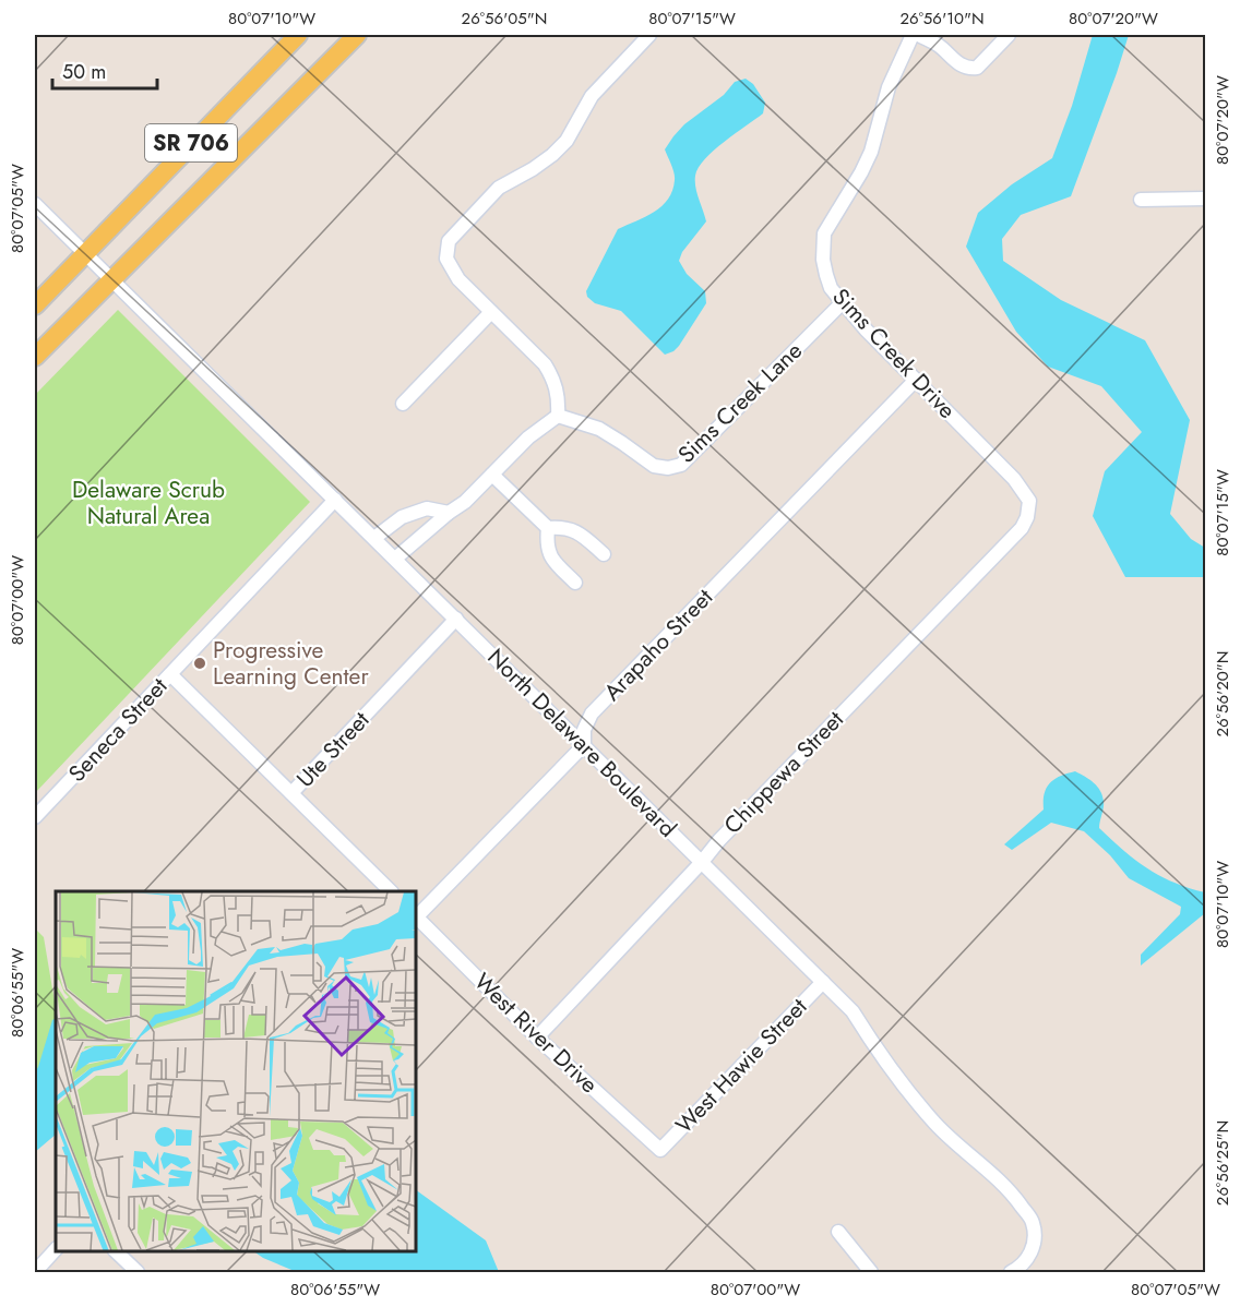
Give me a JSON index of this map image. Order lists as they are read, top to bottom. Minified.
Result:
{"streets":{"main road":["SR 706"],"street":["Sims Creek Drive","Sims Creek Lane","Arapaho Street","Seneca Street","North Delaware Boulevard","Ute Street","Chippewa Street","West River Drive","West Hawie Street"]},"crossings":[["SR 706","North Delaware Boulevard"],["Sims Creek Drive","Sims Creek Lane"],["Sims Creek Drive","Arapaho Street"],["Sims Creek Drive","Chippewa Street"],["Arapaho Street","North Delaware Boulevard"],["Seneca Street","North Delaware Boulevard"],["North Delaware Boulevard","Ute Street"],["North Delaware Boulevard","Chippewa Street"],["North Delaware Boulevard","West Hawie Street"],["Chippewa Street","West River Drive"],["West River Drive","West Hawie Street"]],"parks":["Delaware Scrub Natural Area"],"places":["Progressive Learning Center"],"scale_bar":"50 m","coordinates":["80°07'10\"W","26°56'05\"N","80°07'15\"W","26°56'10\"N","80°07'20\"W","80°07'05\"W","80°07'00\"W","26°56'20\"N","80°06'55\"W","26°56'25\"N"]}
